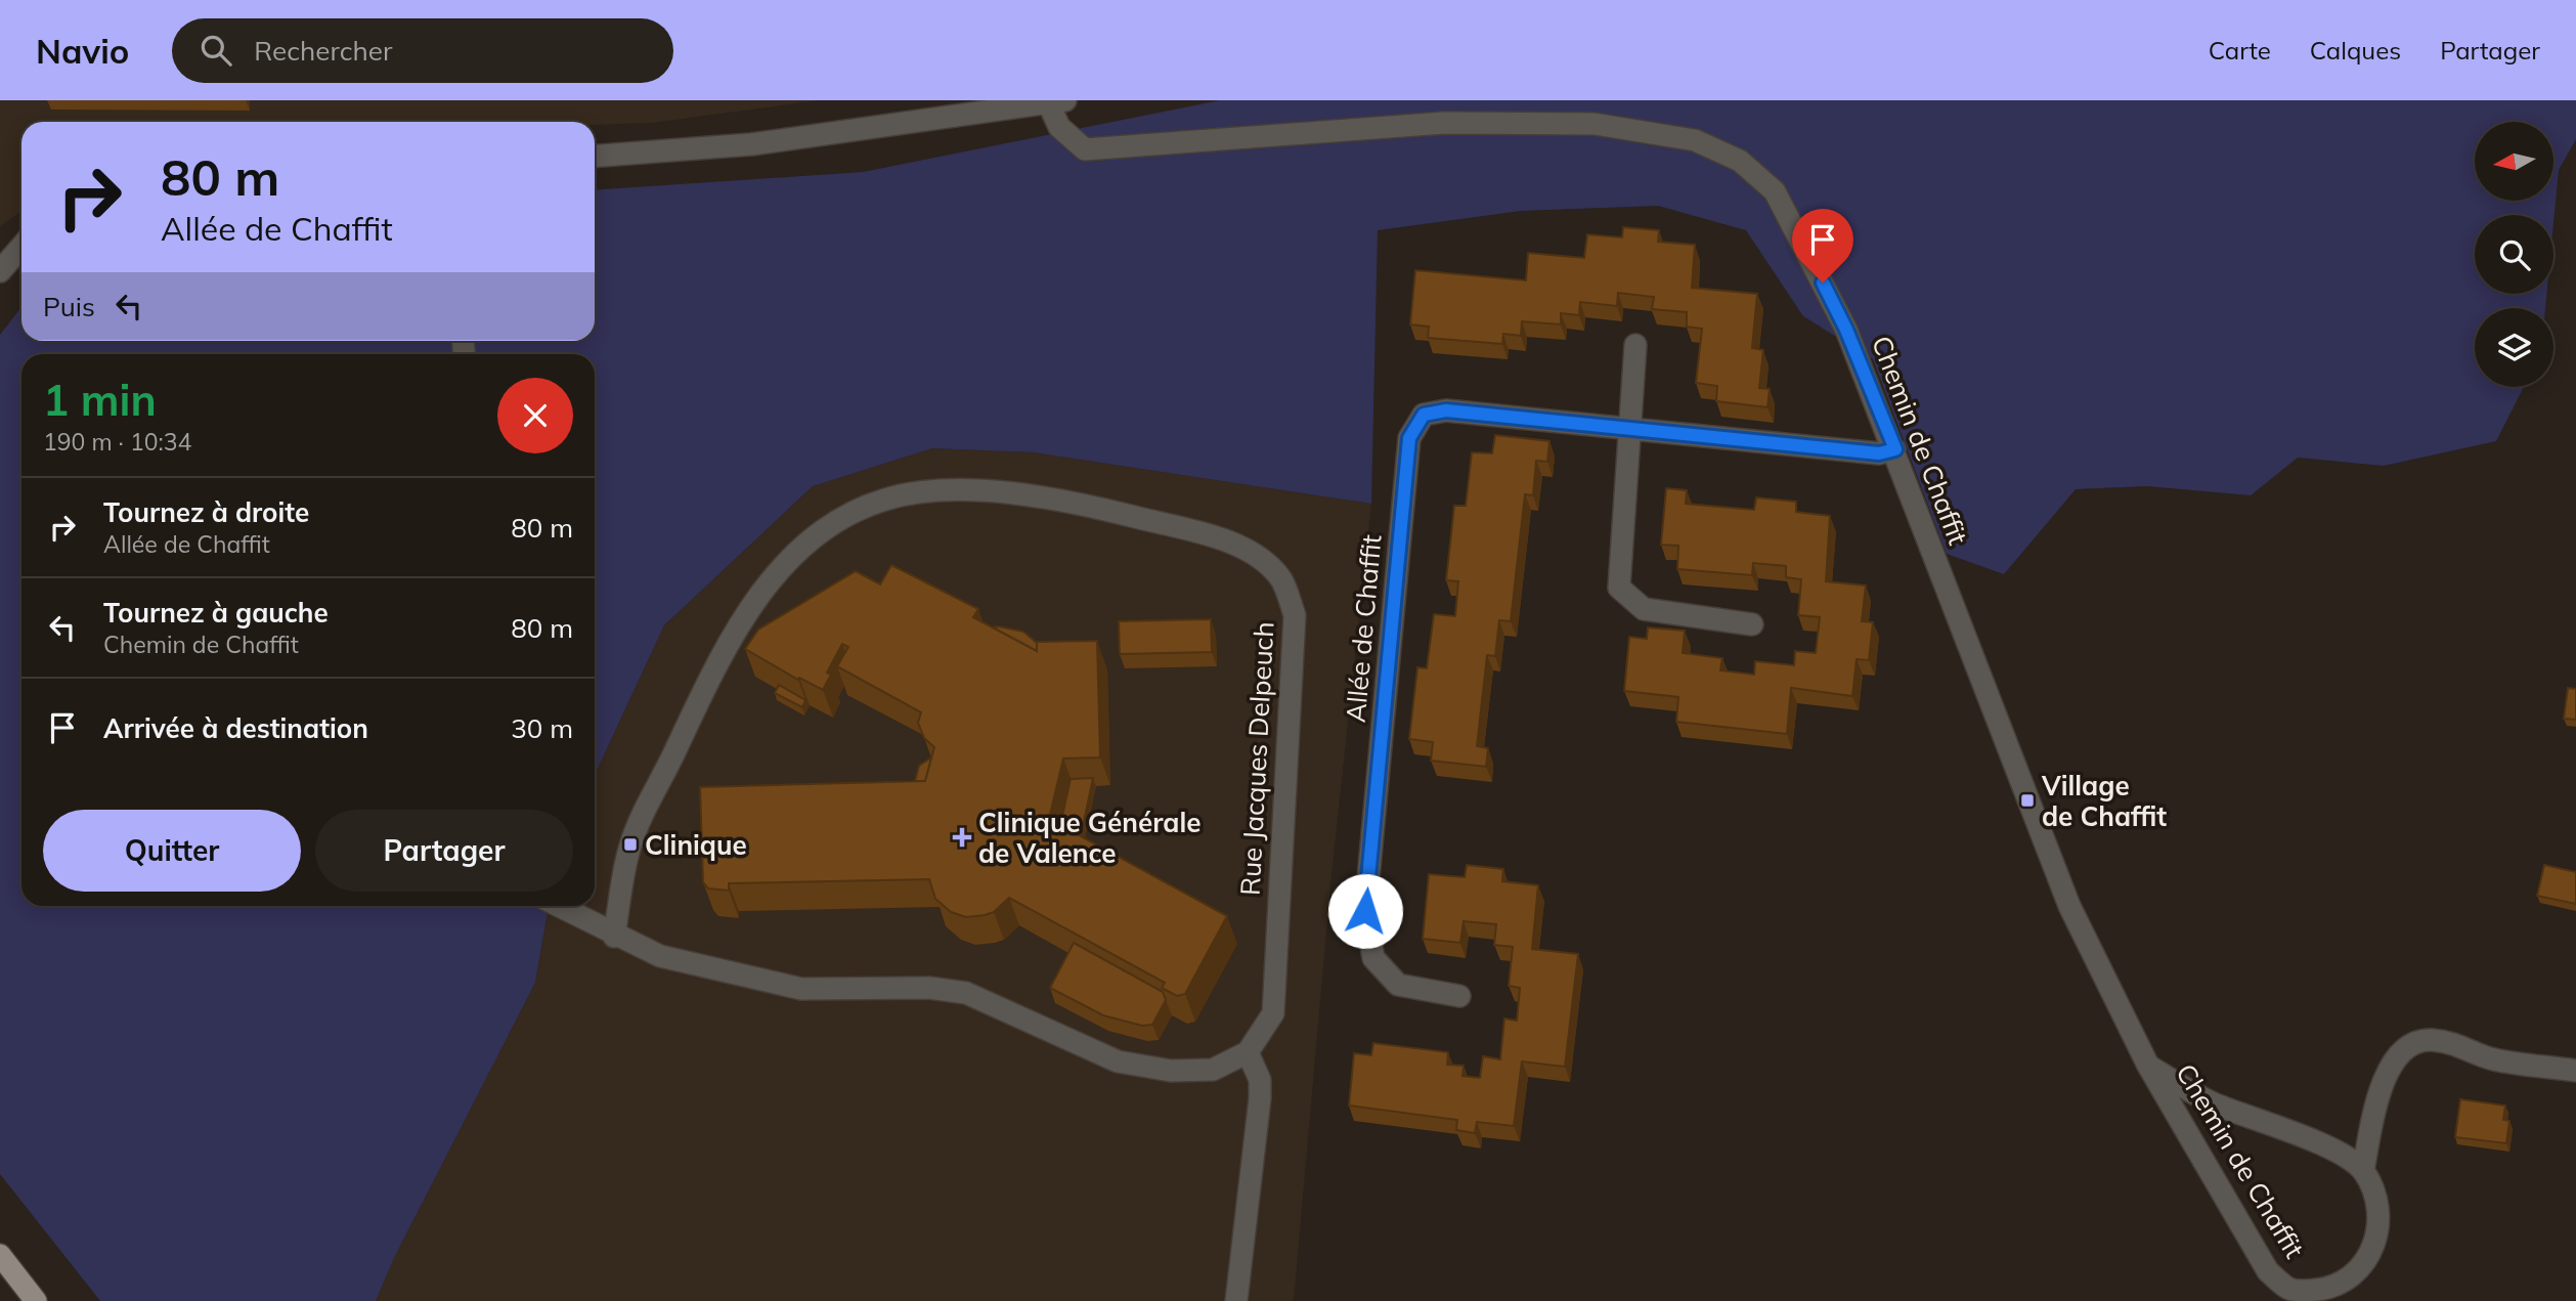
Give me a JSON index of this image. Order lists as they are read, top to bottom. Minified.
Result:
{"streets":{"street":["Chemin de Chaffit","Allée de Chaffit","Rue Jacques Delpeuch"]},"crossings":[["Chemin de Chaffit","Allée de Chaffit"]],"places":{"transit":["Village de Chaffit","Clinique"],"health":["Clinique Générale de Valence"]},"north":"left","page":{"header":"Navio","search":"Rechercher","nav":["Carte","Calques","Partager"],"turn":["80 m","Allée de Chaffit"],"then":"Puis","heading":["1 min","190 m · 10:34"],"list":[{"name":"Tournez à droite","note":"Allée de Chaffit","value":"80 m"},{"name":"Tournez à gauche","note":"Chemin de Chaffit","value":"80 m"},{"name":"Arrivée à destination","value":"30 m"}],"buttons":["Quitter","Partager"]}}
